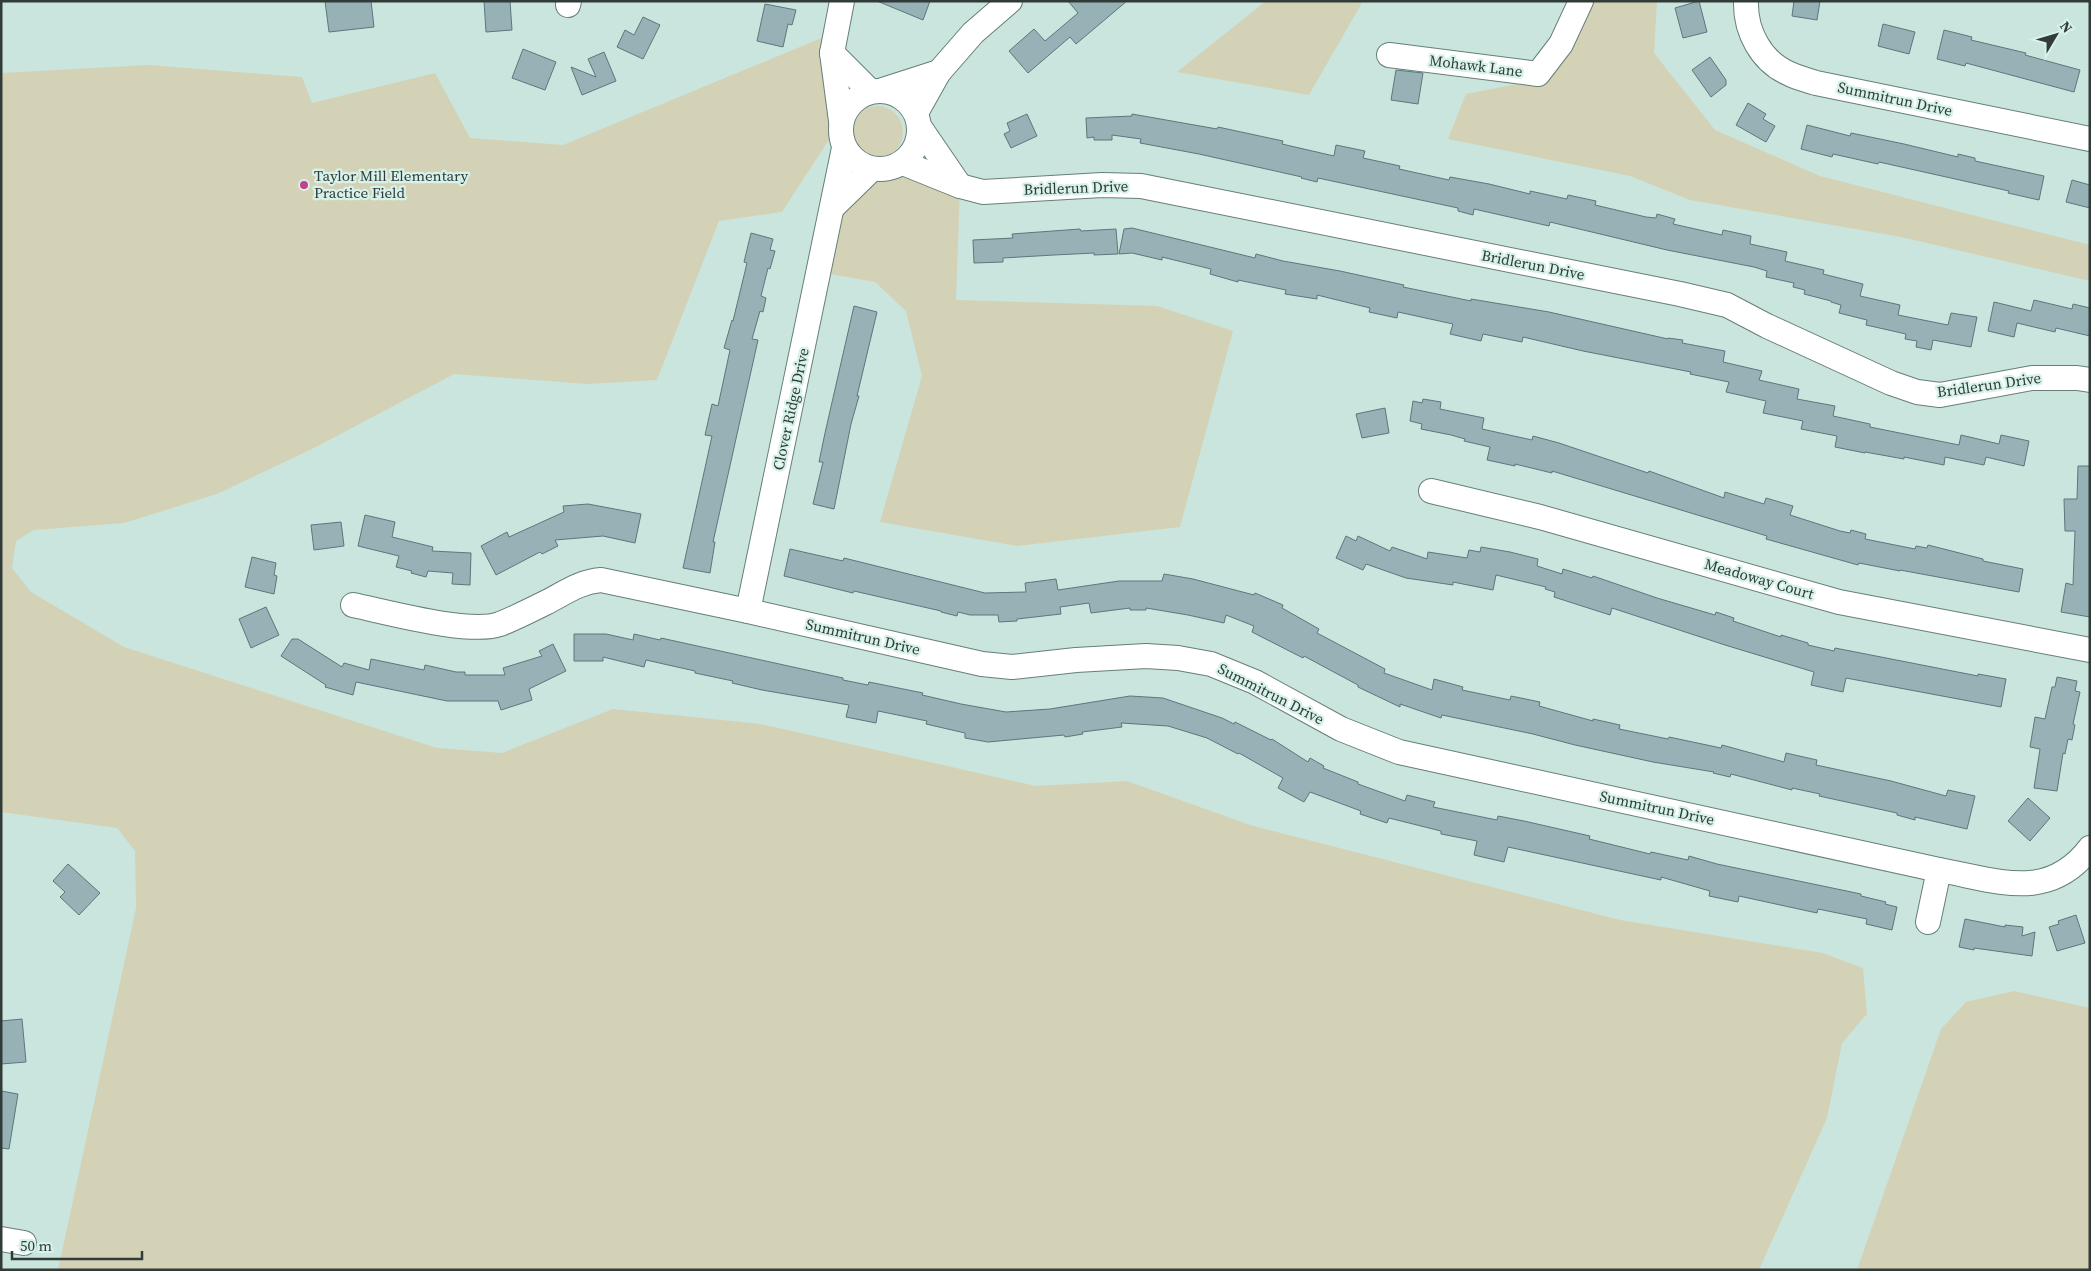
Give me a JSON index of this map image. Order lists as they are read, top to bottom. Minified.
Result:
{"streets":{"street":["Mohawk Lane","Summitrun Drive","Bridlerun Drive","Clover Ridge Drive","Meadoway Court"]},"crossings":[["Summitrun Drive","Clover Ridge Drive"],["Bridlerun Drive","Clover Ridge Drive"]],"places":["Taylor Mill Elementary Practice Field"],"scale_bar":"50 m","north":"top right"}
